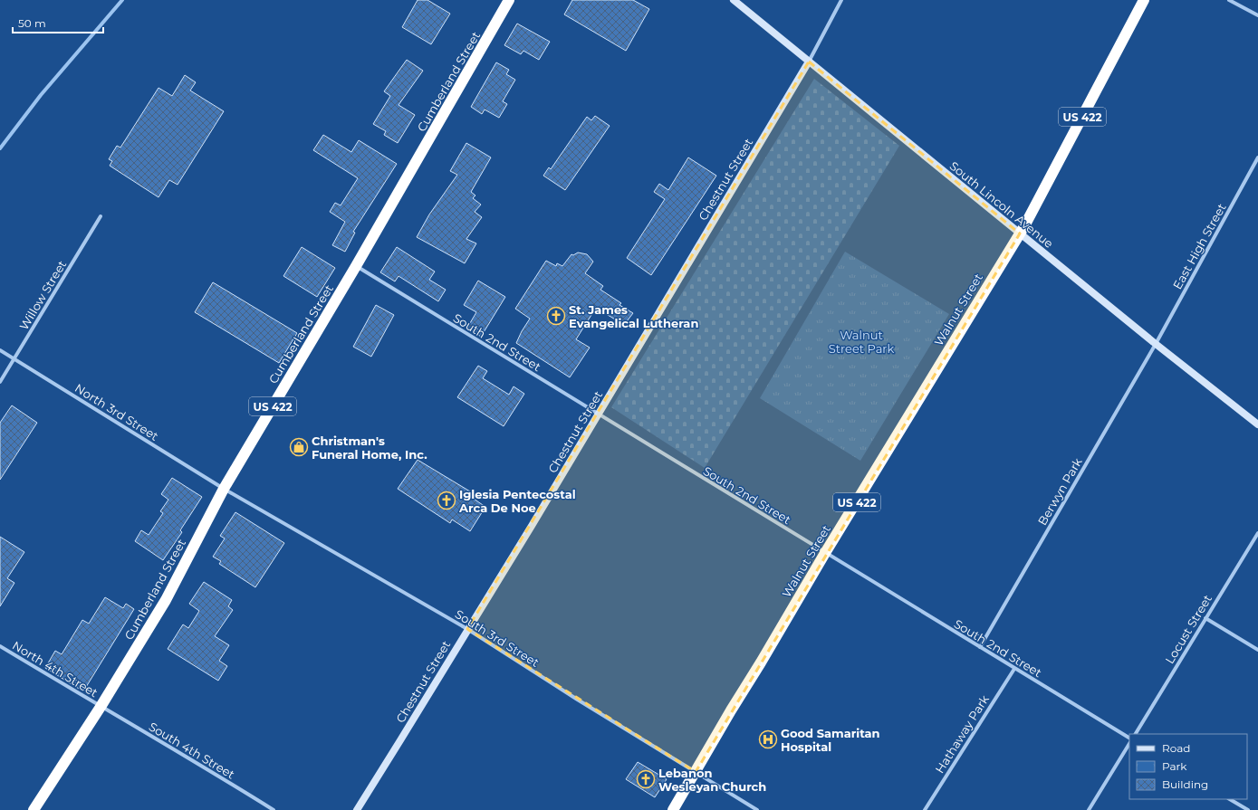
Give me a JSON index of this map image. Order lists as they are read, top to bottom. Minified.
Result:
{"streets":{"highway":["Cumberland Street","US 422","Walnut Street"],"street":["Chestnut Street","South Lincoln Avenue","East High Street","Willow Street","South 2nd Street","North 3rd Street","Berwyn Park","Locust Street","South 3rd Street","North 4th Street","Hathaway Park","South 4th Street"]},"crossings":[["Cumberland Street","South 2nd Street"],["Cumberland Street","North 3rd Street"],["Cumberland Street","South 3rd Street"],["Cumberland Street","North 4th Street"],["Cumberland Street","South 4th Street"],["US 422","South Lincoln Avenue"],["US 422","Walnut Street"],["Chestnut Street","South Lincoln Avenue"],["Chestnut Street","South 2nd Street"],["Chestnut Street","South 3rd Street"],["South Lincoln Avenue","East High Street"],["South Lincoln Avenue","Walnut Street"],["South Lincoln Avenue","Berwyn Park"],["East High Street","Berwyn Park"],["Willow Street","North 3rd Street"],["Walnut Street","South 2nd Street"],["Walnut Street","South 3rd Street"],["South 2nd Street","Berwyn Park"],["South 2nd Street","Hathaway Park"],["North 3rd Street","South 3rd Street"],["North 4th Street","South 4th Street"]],"parks":["Walnut Street Park"],"places":{"church":["St. James Evangelical Lutheran","Iglesia Pentecostal Arca De Noe","Lebanon Wesleyan Church"],"shop":["Christman's Funeral Home, Inc."],"hospital":["Good Samaritan Hospital"]},"legend":["Road","Park","Building"],"scale_bar":"50 m"}
